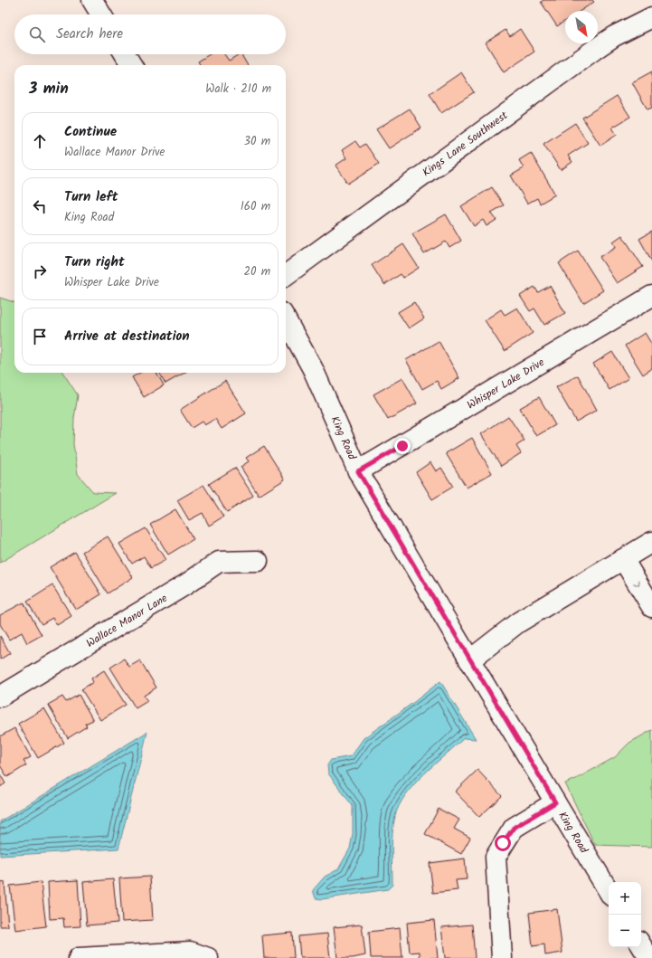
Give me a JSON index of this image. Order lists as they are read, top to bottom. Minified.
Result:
{"streets":{"street":["Kings Lane Southwest","Whisper Lake Drive","King Road","Wallace Manor Lane"]},"crossings":[["Whisper Lake Drive","King Road"]],"north":"bottom right","page":{"search":"Search here","heading":["3 min","Walk · 210 m"],"list":[["Continue","Wallace Manor Drive","30 m"],["Turn left","King Road","160 m"],["Turn right","Whisper Lake Drive","20 m"],"Arrive at destination"],"map_buttons":["+","−"]}}
